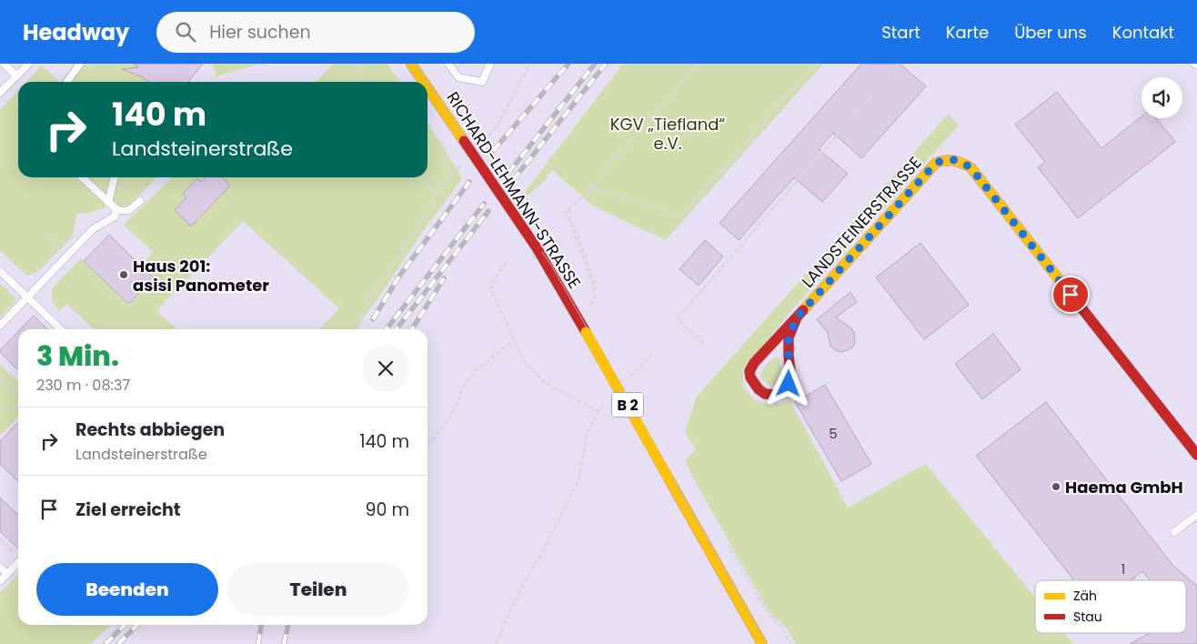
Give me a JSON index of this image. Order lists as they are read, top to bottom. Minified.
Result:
{"streets":{"street":["RICHARD-LEHMANN-STRASSE","LANDSTEINERSTRASSE","B 2"]},"parks":["KGV „Tiefland“ e.V."],"places":["Haus 201: asisi Panometer","Haema GmbH"],"house_numbers":["5","1"],"legend":["Zäh","Stau"],"page":{"header":"Headway","search":"Hier suchen","nav":["Start","Karte","Über uns","Kontakt"],"turn":["140 m","Landsteinerstraße"],"heading":["3 Min.","230 m · 08:37"],"list":[{"name":"Rechts abbiegen","note":"Landsteinerstraße","value":"140 m"},{"name":"Ziel erreicht","value":"90 m"}],"buttons":["Beenden","Teilen"]}}
